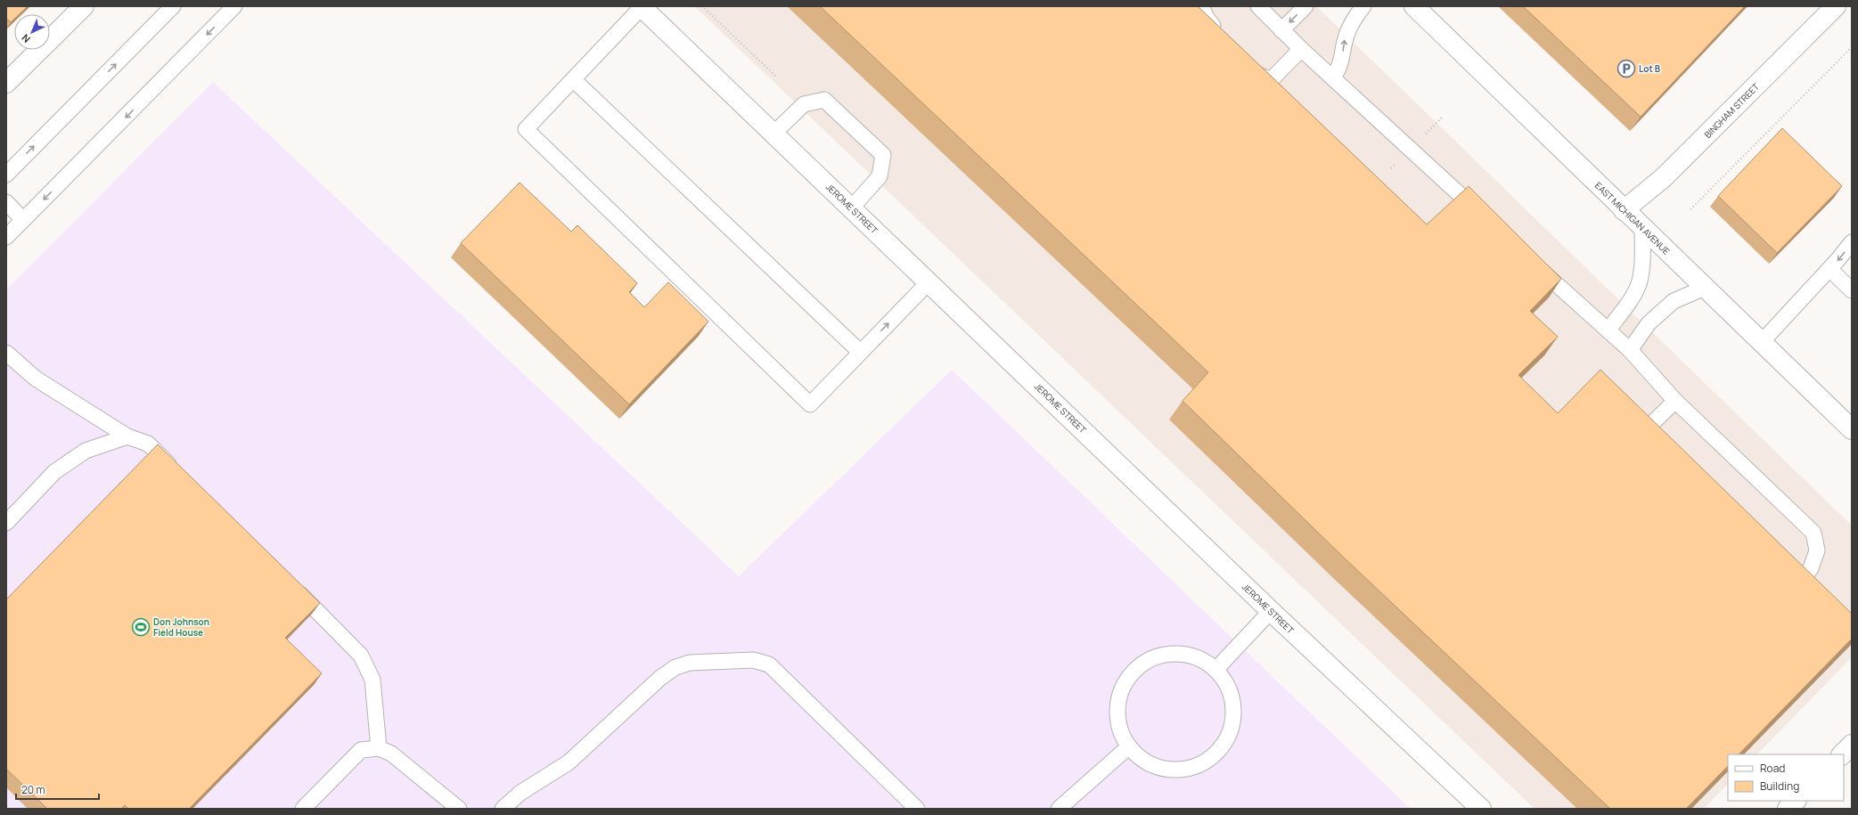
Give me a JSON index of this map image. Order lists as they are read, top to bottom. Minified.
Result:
{"streets":{"street":["BINGHAM STREET","JEROME STREET","EAST MICHIGAN AVENUE"]},"crossings":[["BINGHAM STREET","EAST MICHIGAN AVENUE"]],"places":{"parking":["Lot B"],"sports":["Don Johnson Field House"]},"legend":["Road","Building"],"scale_bar":"20 m","north":"bottom left"}
